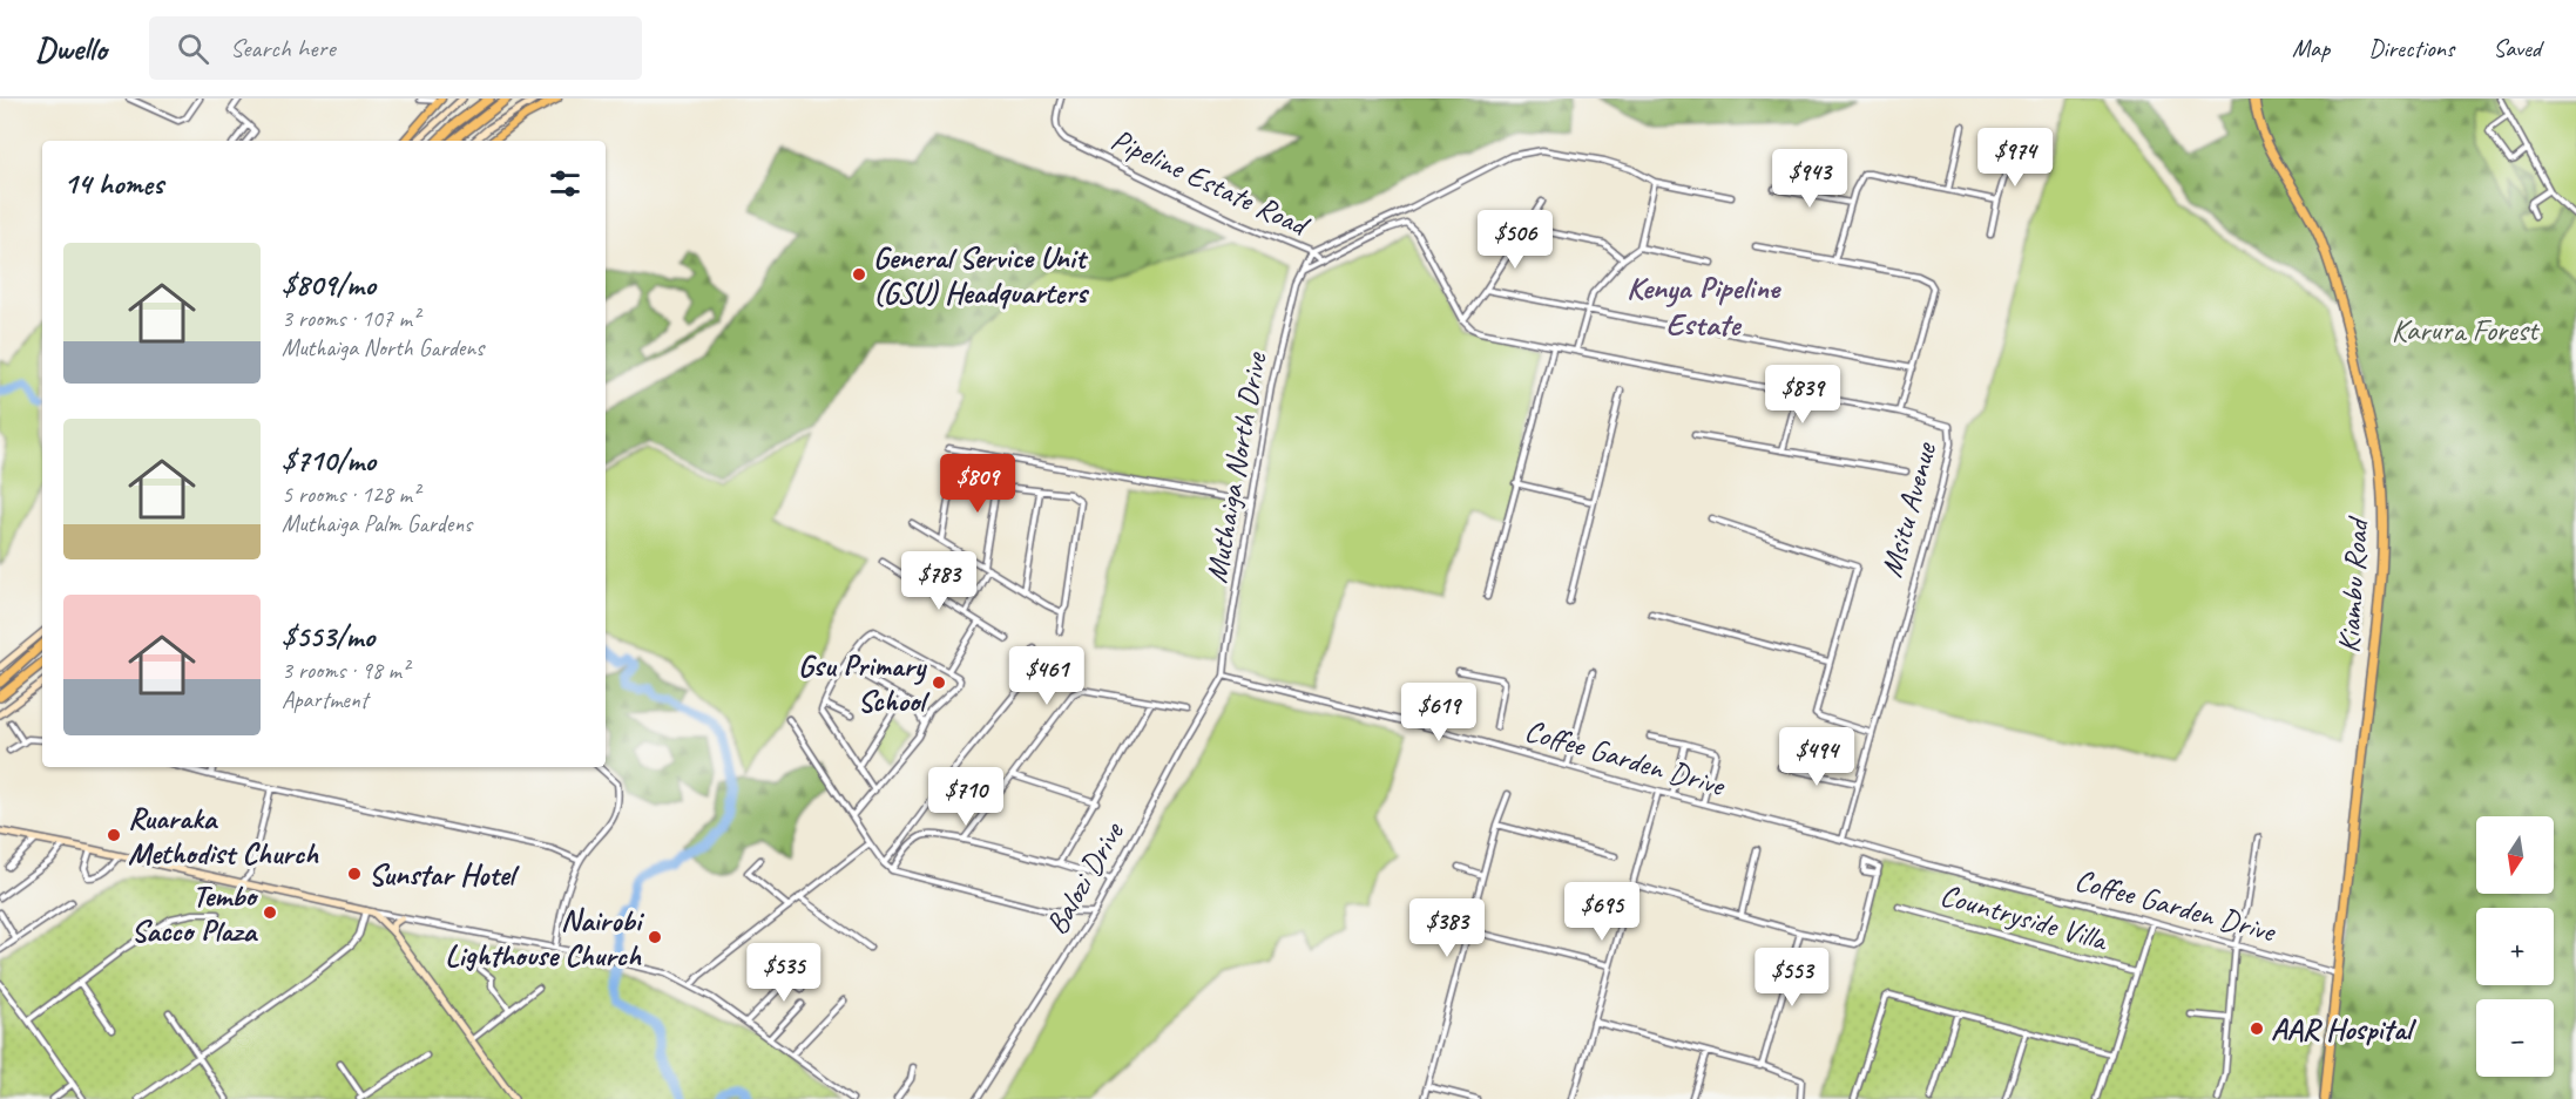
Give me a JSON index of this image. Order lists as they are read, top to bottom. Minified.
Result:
{"streets":{"highway":["Kiambu Road"],"street":["Pipeline Estate Road","Muthaiga North Drive","Msitu Avenue","Coffee Garden Drive","Balozi Drive","Countryside Villa"]},"crossings":[["Muthaiga North Drive","Coffee Garden Drive"],["Muthaiga North Drive","Balozi Drive"],["Msitu Avenue","Coffee Garden Drive"],["Kiambu Road","Coffee Garden Drive"],["Coffee Garden Drive","Balozi Drive"],["Coffee Garden Drive","Countryside Villa"]],"districts":["Kenya Pipeline Estate"],"parks":["Karura Forest"],"places":["General Service Unit (GSU) Headquarters","Gsu Primary School","Ruaraka Methodist Church","Sunstar Hotel","Tembo Sacco Plaza","Nairobi Lighthouse Church","AAR Hospital"],"north":"bottom","page":{"header":"Dwello","search":"Search here","nav":["Map","Directions","Saved"],"price":["$974","$943","$506","$839","$809","$783","$461","$619","$494","$710","$695","$383","$535","$553"],"heading":"14 homes","list":[{"name":"$809/mo","note":"3 rooms · 107 m² · Muthaiga North Gardens"},{"name":"$710/mo","note":"5 rooms · 128 m² · Muthaiga Palm Gardens"},{"name":"$553/mo","note":"3 rooms · 98 m² · Apartment"}],"map_buttons":["+","−"]}}
